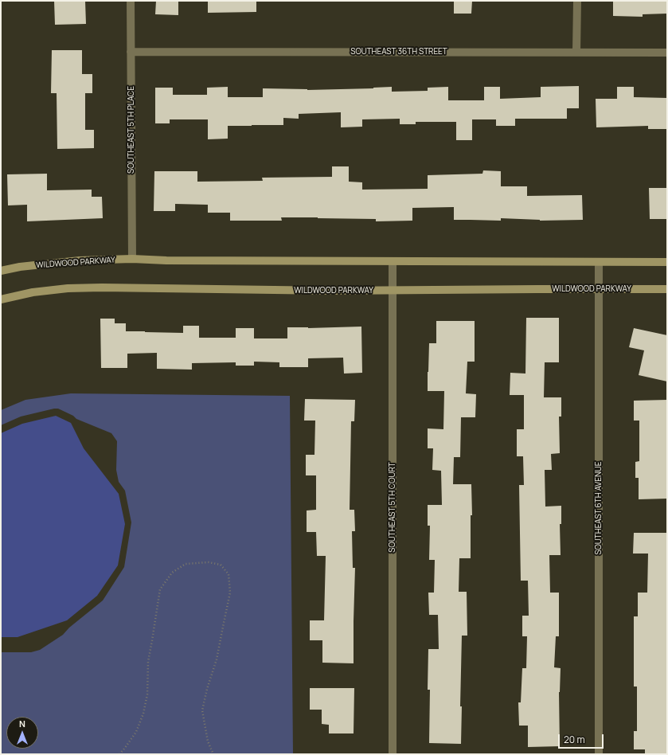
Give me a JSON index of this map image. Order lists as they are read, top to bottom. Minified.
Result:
{"streets":{"street":["SOUTHEAST 36TH STREET","SOUTHEAST 5TH PLACE","WILDWOOD PARKWAY","SOUTHEAST 5TH COURT","SOUTHEAST 6TH AVENUE"]},"crossings":[["SOUTHEAST 36TH STREET","SOUTHEAST 5TH PLACE"],["SOUTHEAST 5TH PLACE","WILDWOOD PARKWAY"],["WILDWOOD PARKWAY","SOUTHEAST 5TH COURT"],["WILDWOOD PARKWAY","SOUTHEAST 6TH AVENUE"]],"scale_bar":"20 m","north":"top"}
